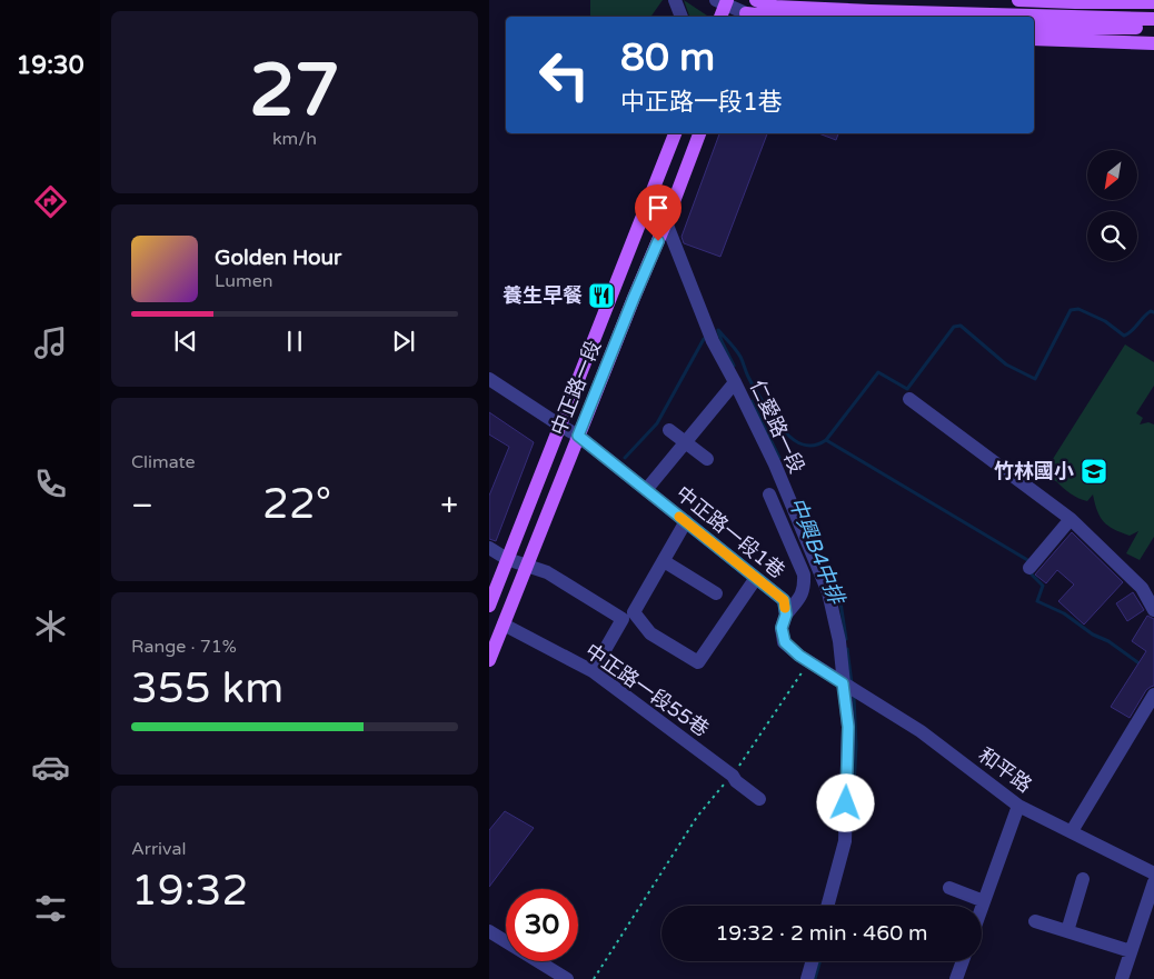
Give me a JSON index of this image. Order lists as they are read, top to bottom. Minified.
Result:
{"streets":{"main road":["中正路一段"],"street":["仁愛路一段","中正路一段1巷","中正路一段55巷","和平路"]},"crossings":[["中正路一段","仁愛路一段"],["中正路一段","中正路一段1巷"],["中正路一段","中正路一段55巷"],["仁愛路一段","和平路"]],"water":["中興B4中排"],"places":{"restaurant":["養生早餐"],"school or university":["竹林國小"]},"north":"bottom left","page":{"tabs":"19:30","tile":[["27","km/h"],"Climate",["Range · 71%","355 km"],["Arrival","19:32"]],"turn":["80 m","中正路一段1巷"],"song":["Golden Hour","Lumen"],"heat":["−","22°","+"],"limit":"30","trip":"19:32 · 2 min · 460 m"}}
